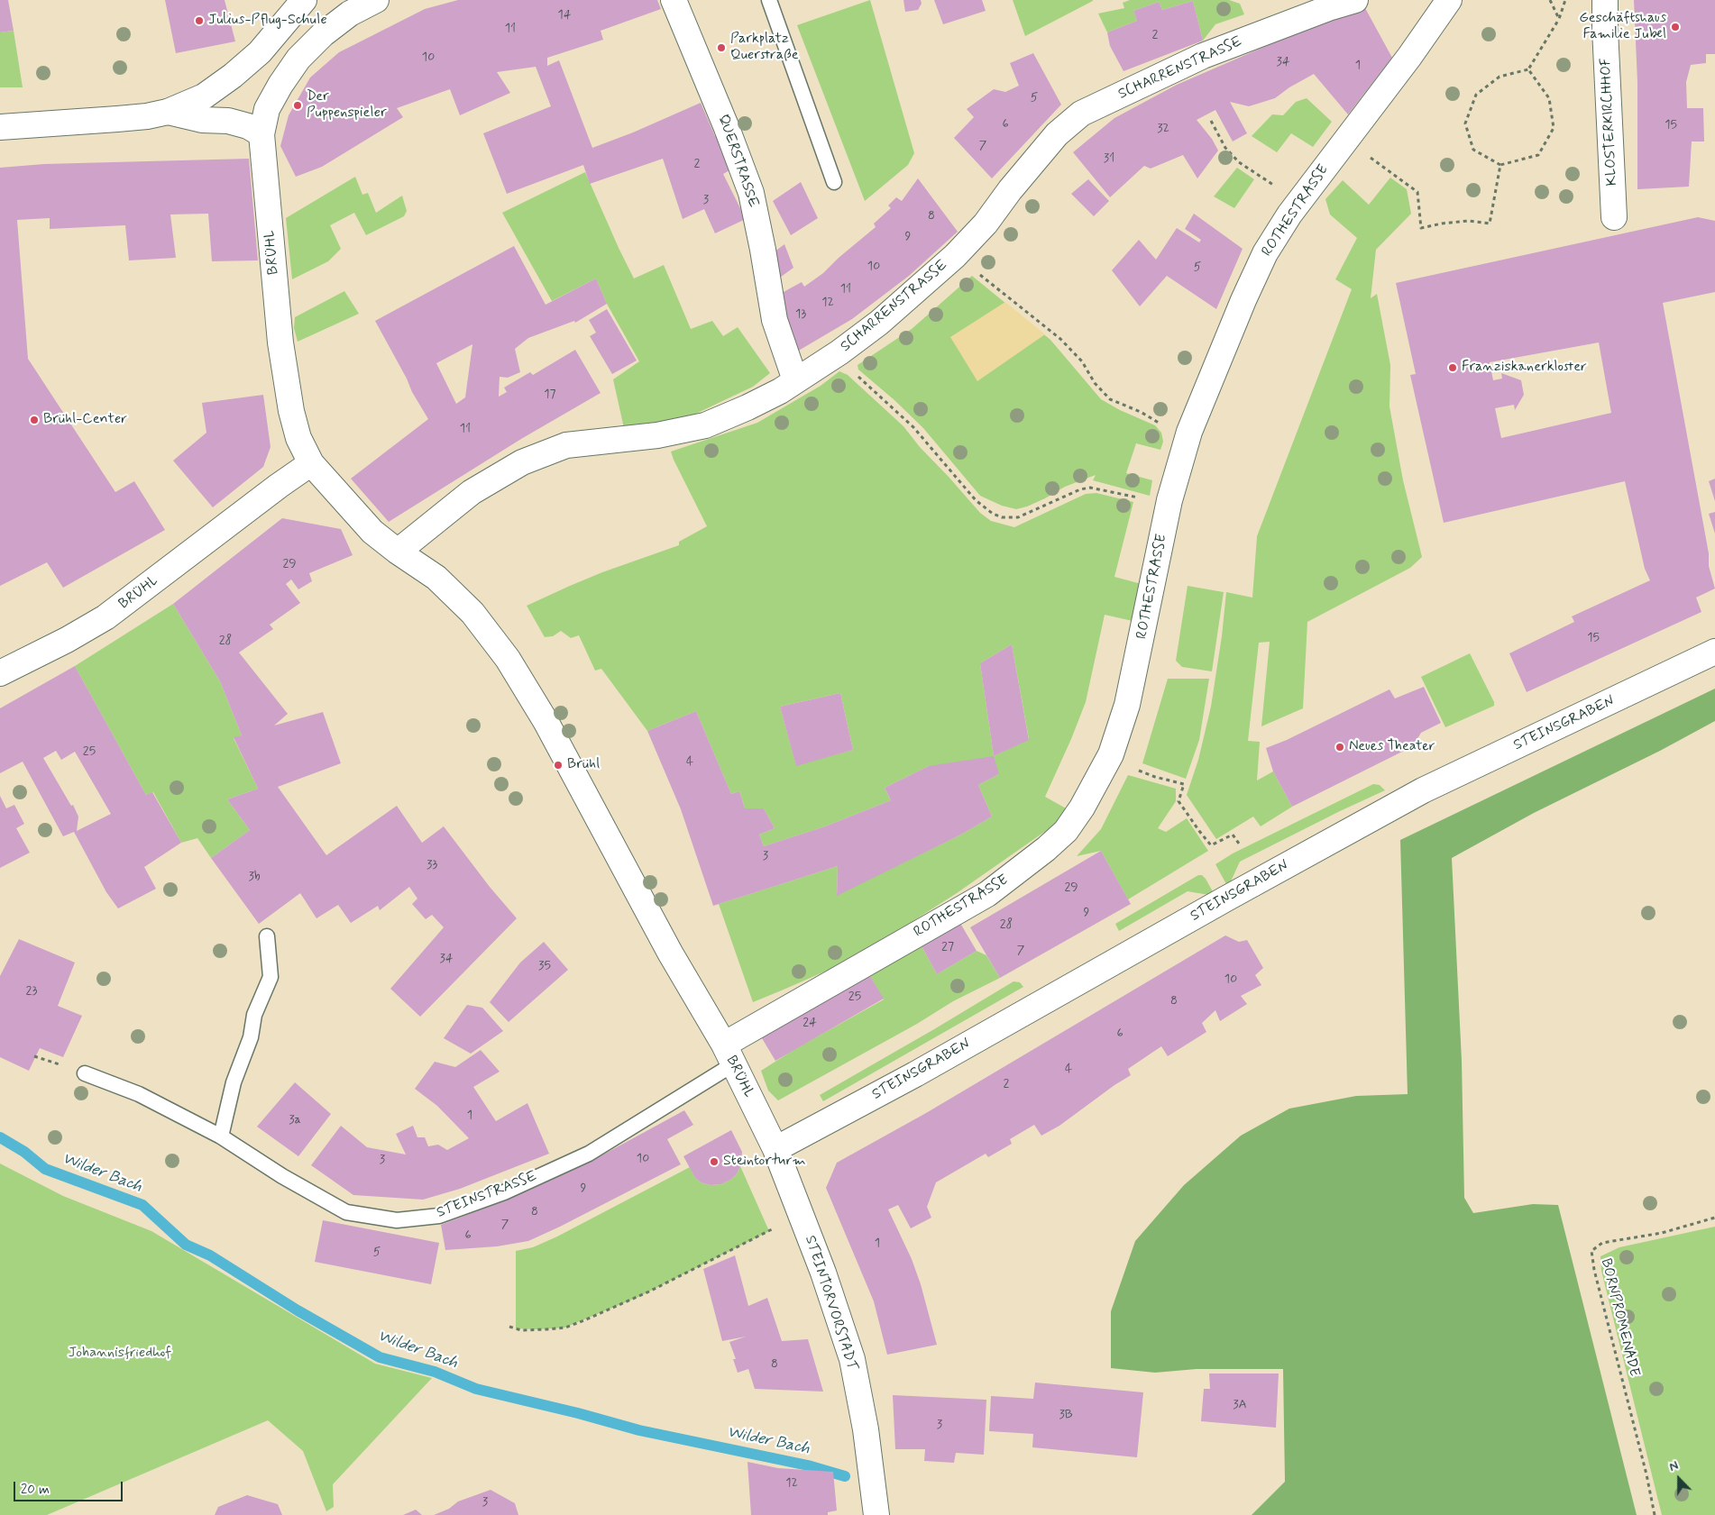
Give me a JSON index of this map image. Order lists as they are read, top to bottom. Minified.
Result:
{"streets":{"street":["SCHARRENSTRASSE","KLOSTERKIRCHHOF","QUERSTRASSE","ROTHESTRASSE","BRÜHL","STEINSGRABEN","STEINTORVORSTADT"],"lane":["STEINSTRASSE"],"path":["BORNPROMENADE"]},"crossings":[["SCHARRENSTRASSE","QUERSTRASSE"],["SCHARRENSTRASSE","BRÜHL"],["ROTHESTRASSE","BRÜHL"],["ROTHESTRASSE","STEINSTRASSE"],["BRÜHL","STEINSGRABEN"],["BRÜHL","STEINSTRASSE"],["BRÜHL","STEINTORVORSTADT"],["STEINSGRABEN","STEINTORVORSTADT"]],"water":["Wilder Bach"],"parks":["Johannisfriedhof"],"places":["Julius-Pflug-Schule","Geschäftshaus Familie Jubel","Parkplatz Querstraße","Der Puppenspieler","Franziskanerkloster","Brühl-Center","Neues Theater","Brühl","Steintorturm"],"house_numbers":["14","11","2","10","34","1","5","6","15","32","7","31","2","3","8","9","10","5","11","12","13","17","11","29","15","28","25","4","3","33","3b","29","9","28","27","7","34","35","10","23","25","8","24","6","4","2","1","3a","10","3","9","8","7","6","1","5","8","3A","3B","3","12","3"],"scale_bar":"20 m","north":"top"}
